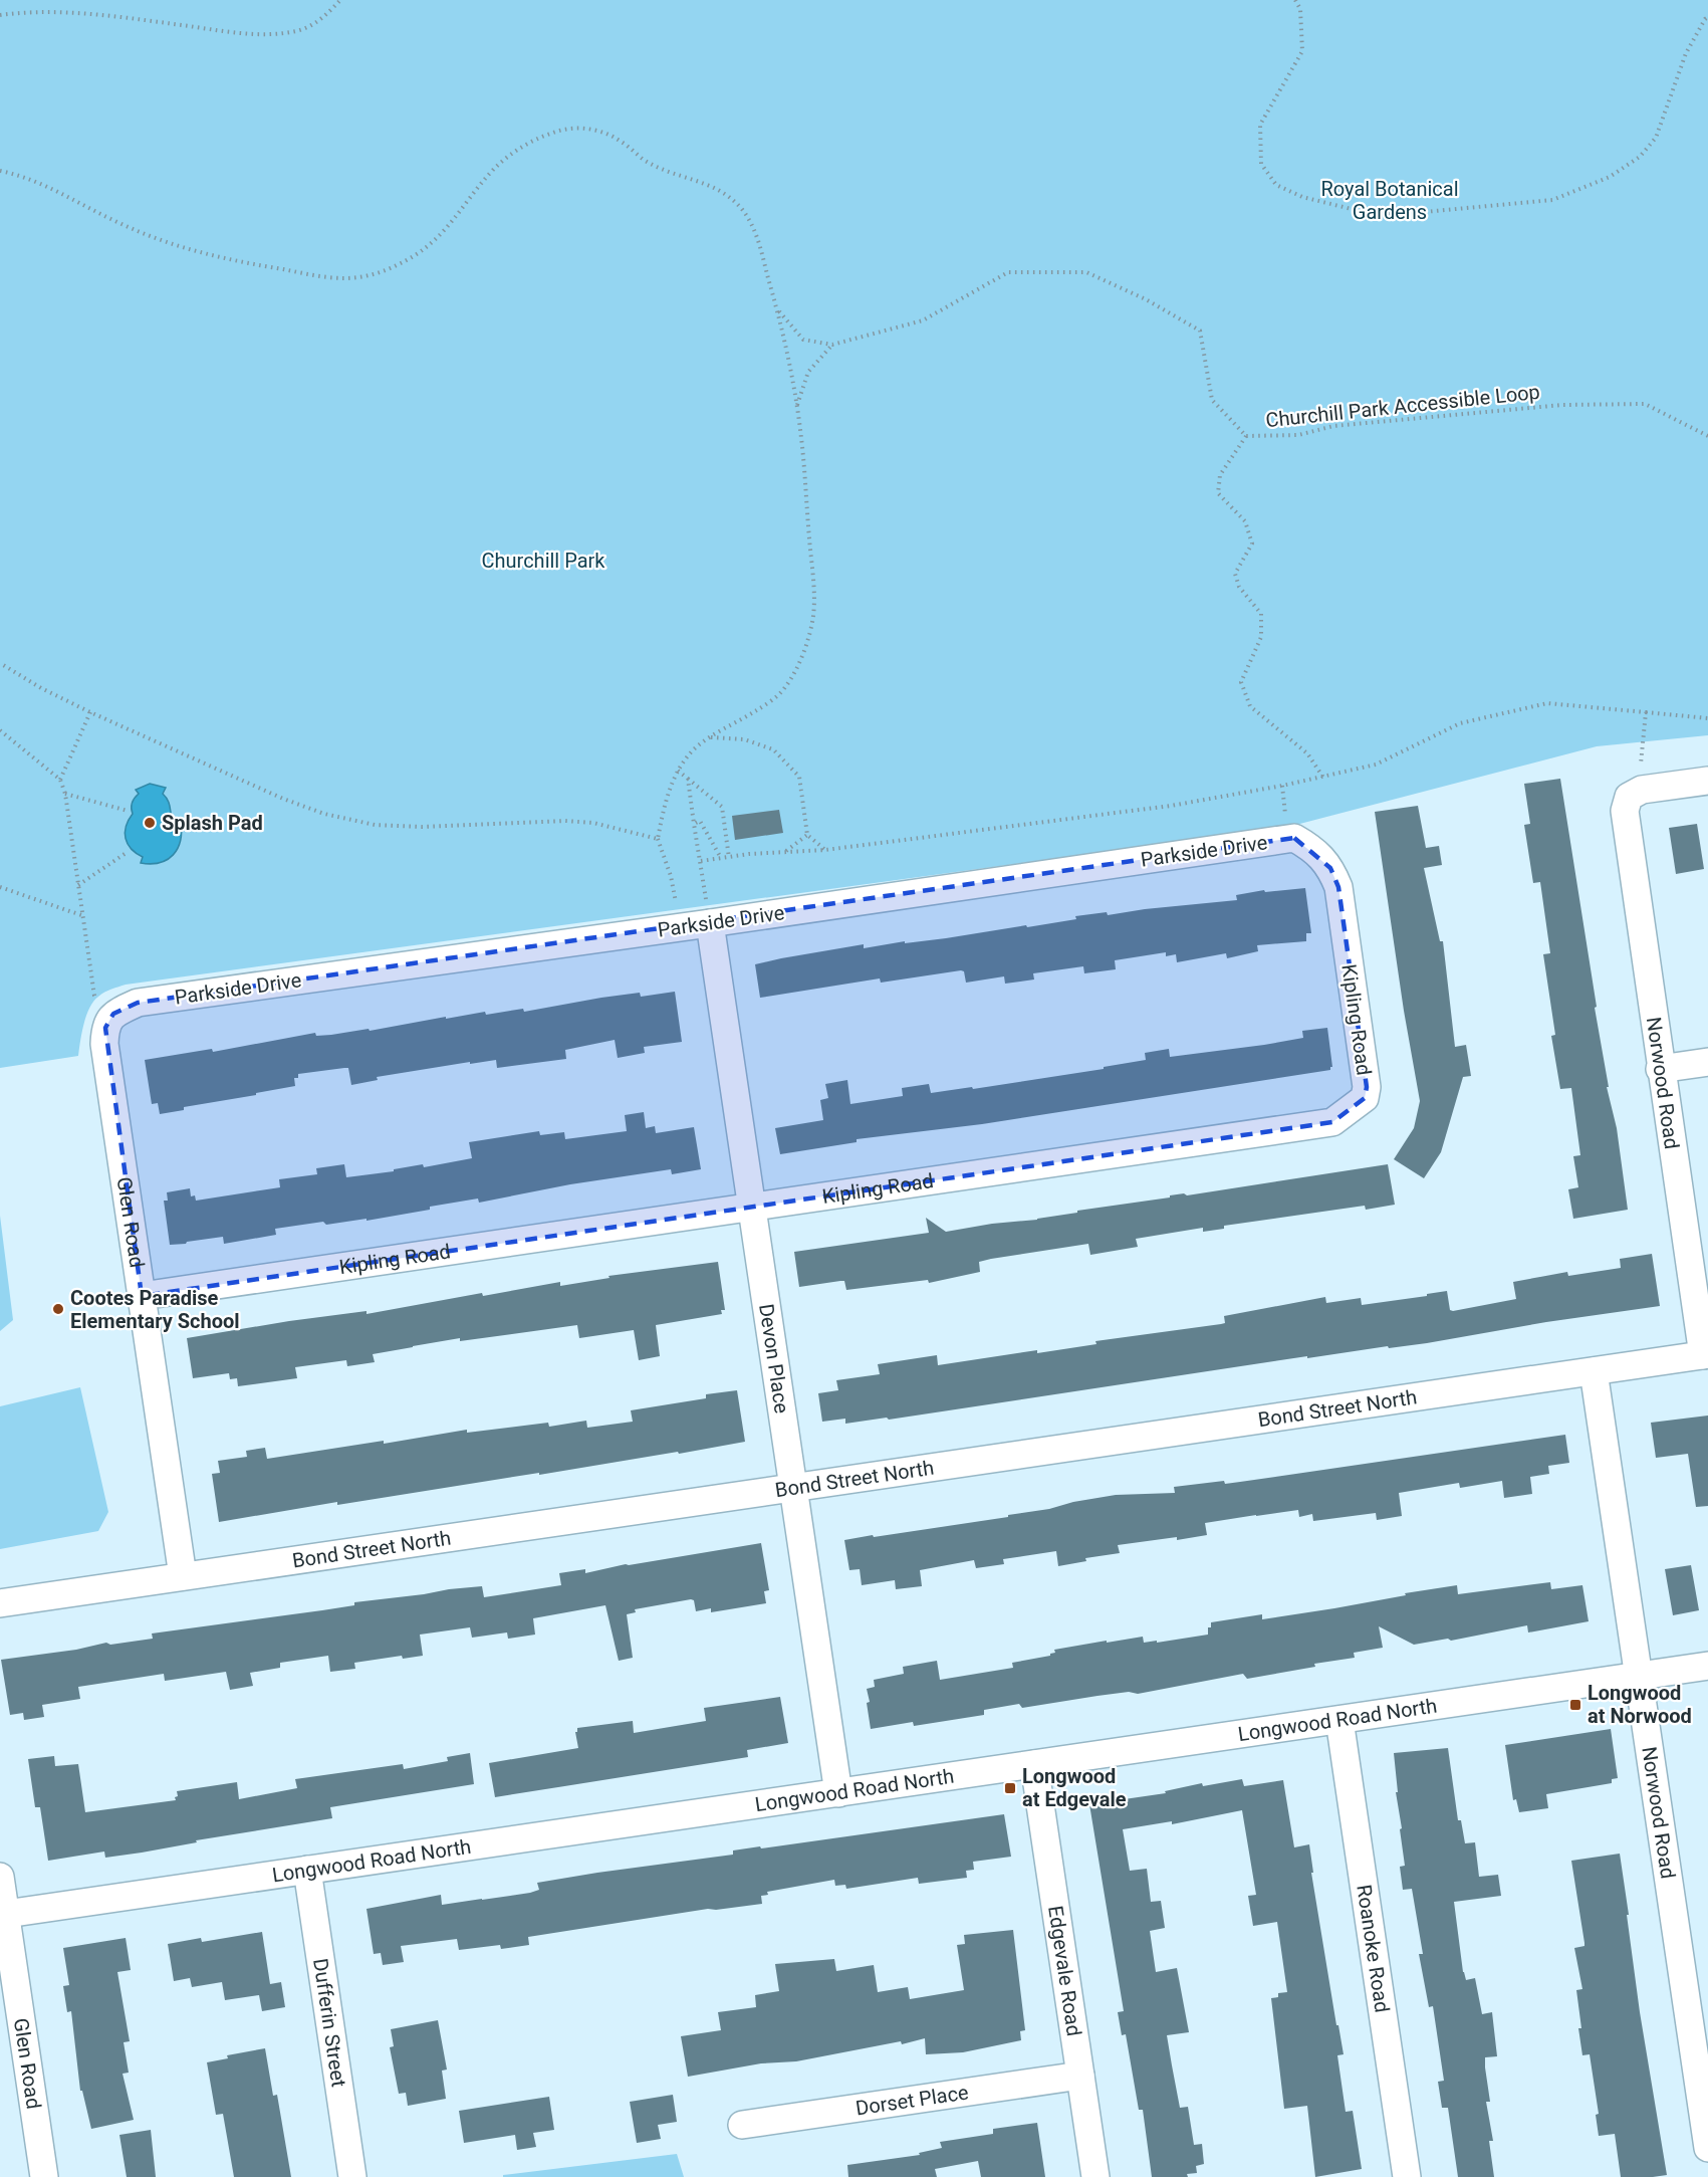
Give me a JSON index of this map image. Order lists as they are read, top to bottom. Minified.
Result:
{"streets":{"street":["Parkside Drive","Kipling Road","Norwood Road","Glen Road","Devon Place","Bond Street North","Longwood Road North","Roanoke Road","Edgevale Road","Dufferin Street","Dorset Place"],"path":["Churchill Park Accessible Loop"]},"crossings":[["Parkside Drive","Kipling Road"],["Parkside Drive","Glen Road"],["Parkside Drive","Devon Place"],["Kipling Road","Glen Road"],["Kipling Road","Devon Place"],["Norwood Road","Bond Street North"],["Norwood Road","Longwood Road North"],["Glen Road","Bond Street North"],["Glen Road","Longwood Road North"],["Devon Place","Bond Street North"],["Devon Place","Longwood Road North"],["Longwood Road North","Roanoke Road"],["Longwood Road North","Edgevale Road"],["Longwood Road North","Dufferin Street"],["Edgevale Road","Dorset Place"]],"parks":["Royal Botanical Gardens","Churchill Park"],"places":{"other":["Splash Pad","Cootes Paradise Elementary School"],"transit":["Longwood at Norwood","Longwood at Edgevale"]}}
